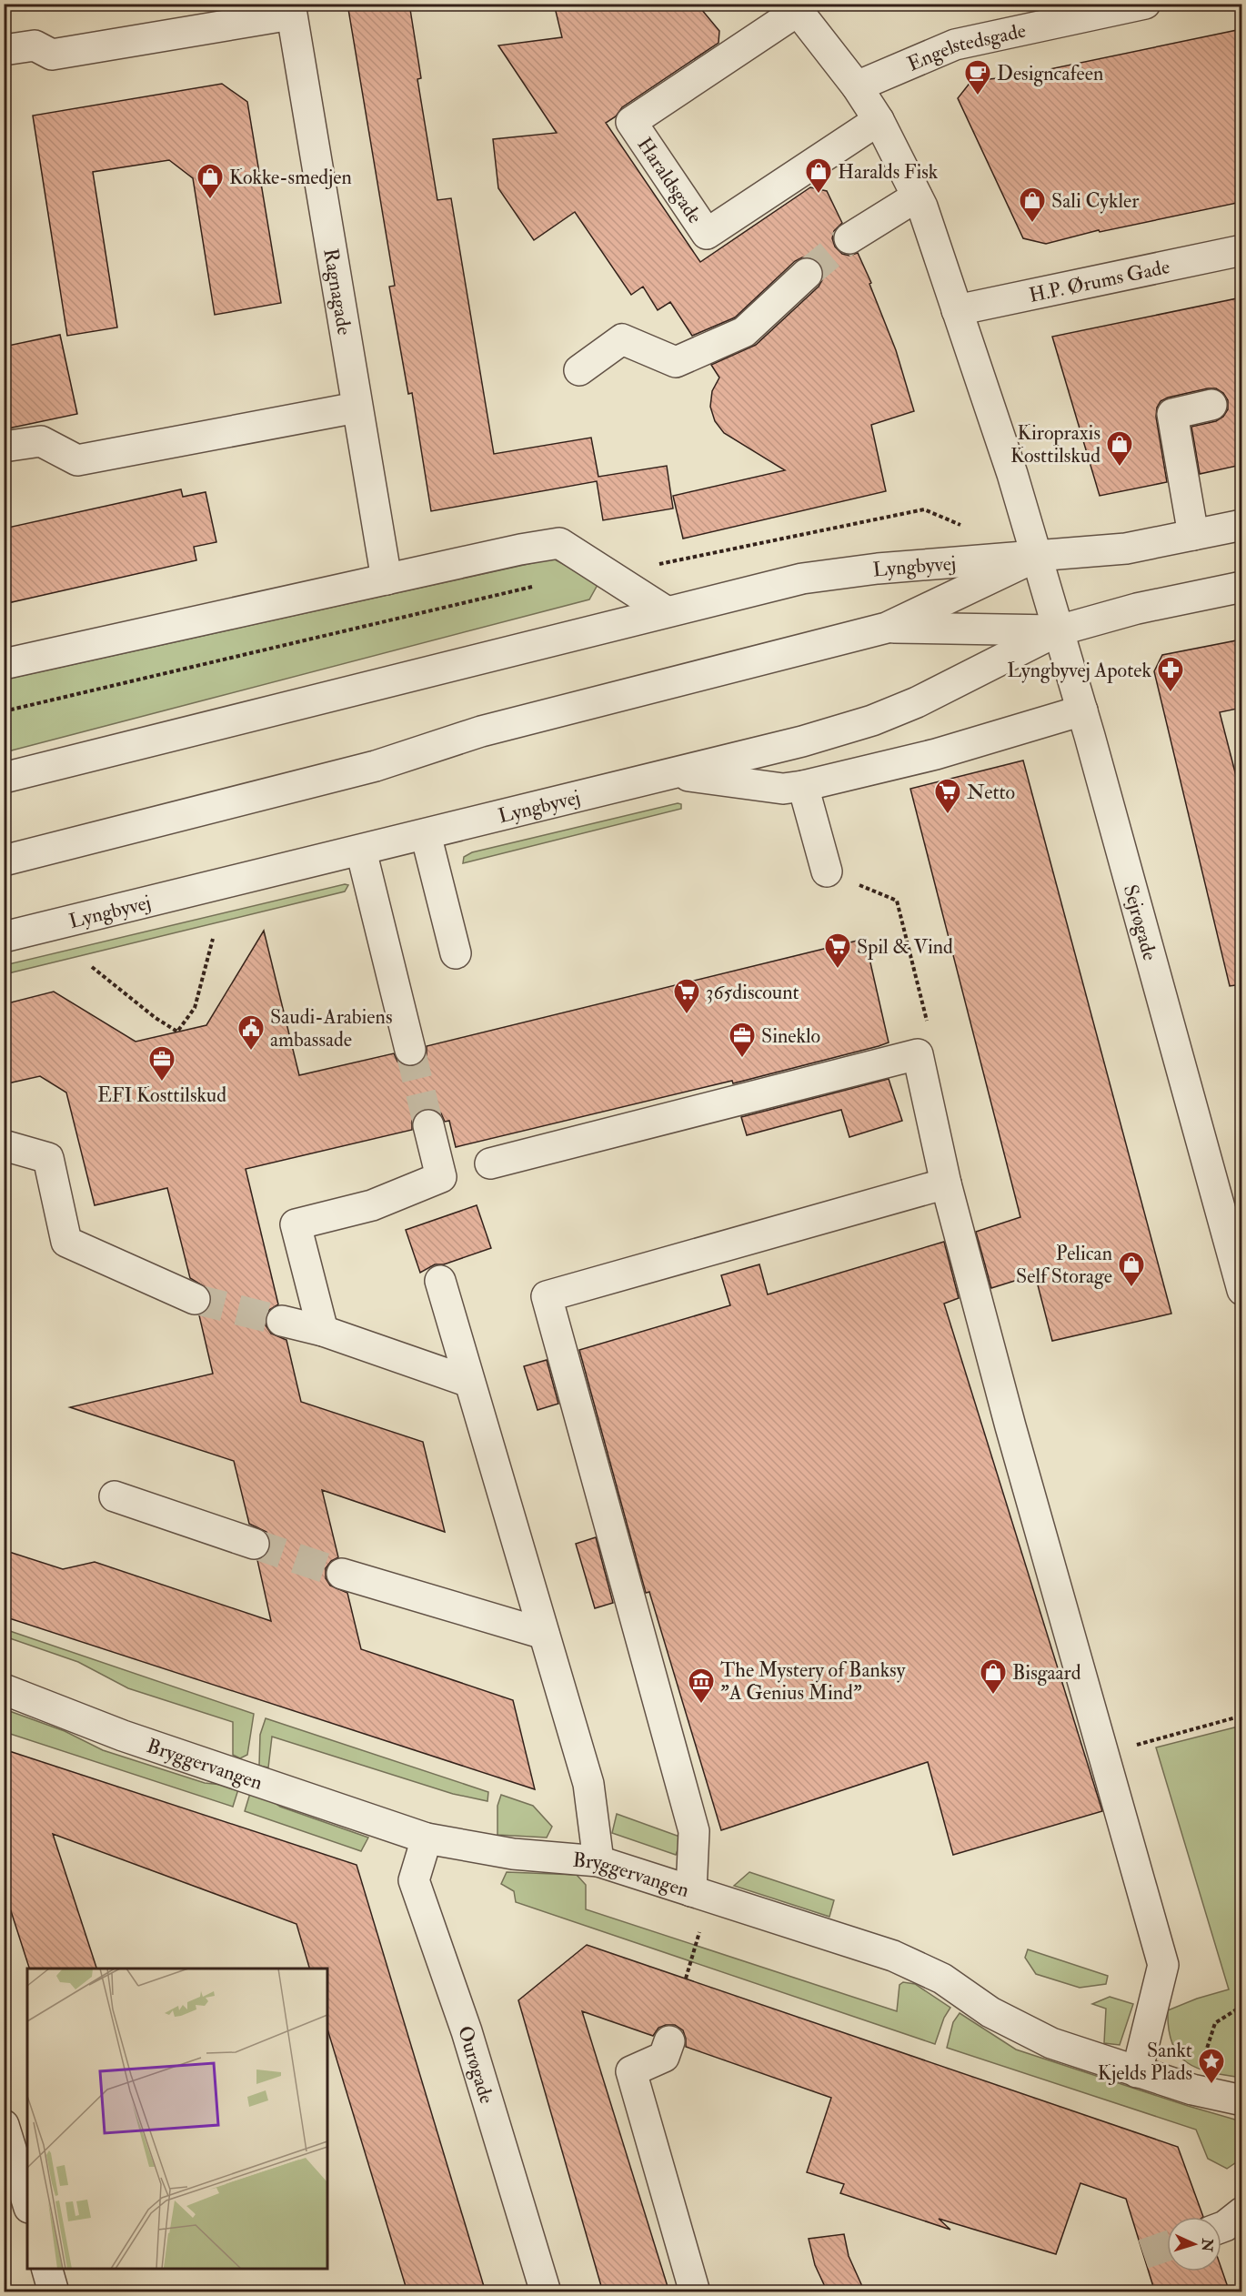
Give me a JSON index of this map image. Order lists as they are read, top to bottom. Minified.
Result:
{"streets":{"street":["Engelstedsgade","Haraldsgade","H.P. Ørums Gade","Ragnagade","Lyngbyvej","Sejrøgade","Bryggervangen","Ourøgade"]},"crossings":[["Engelstedsgade","Haraldsgade"],["Haraldsgade","H.P. Ørums Gade"],["Haraldsgade","Lyngbyvej"],["Haraldsgade","Sejrøgade"],["Lyngbyvej","Sejrøgade"],["Bryggervangen","Ourøgade"]],"places":{"cafe":["Designcafeen"],"shop":["Haralds Fisk","Kokke-smedjen","Sali Cykler","Kiropraxis Kosttilskud","Pelican Self Storage","Bisgaard"],"pharmacy":["Lyngbyvej Apotek"],"supermarket":["Netto","Spil & Vind","365discount"],"public building":["Saudi-Arabiens ambassade"],"office":["Sineklo","EFI Kosttilskud"],"museum":["The Mystery of Banksy \"A Genius Mind\""],"place":["Sankt Kjelds Plads"]},"north":"right"}
